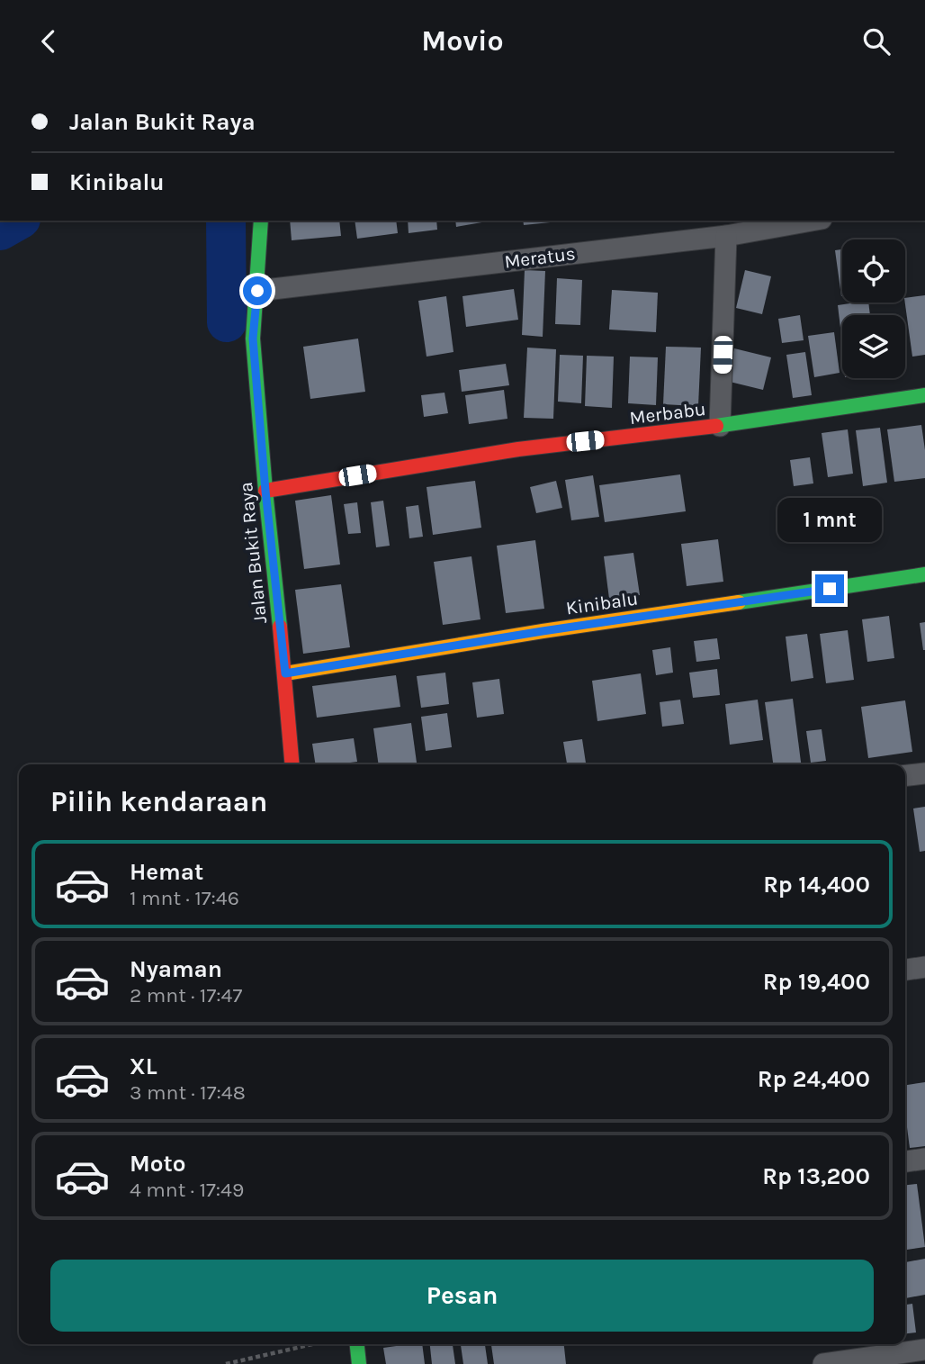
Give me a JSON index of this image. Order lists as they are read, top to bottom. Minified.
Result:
{"streets":{"street":["Meratus","Merbabu","Jalan Bukit Raya","Kinibalu"]},"crossings":[["Meratus","Jalan Bukit Raya"],["Merbabu","Jalan Bukit Raya"],["Jalan Bukit Raya","Kinibalu"]],"page":{"header":"Movio","banner":["Jalan Bukit Raya","Kinibalu"],"bubble":"1 mnt","heading":"Pilih kendaraan","list":[{"name":"Hemat","note":"1 mnt · 17:46","value":"Rp 14,400"},{"name":"Nyaman","note":"2 mnt · 17:47","value":"Rp 19,400"},{"name":"XL","note":"3 mnt · 17:48","value":"Rp 24,400"},{"name":"Moto","note":"4 mnt · 17:49","value":"Rp 13,200"}],"buttons":"Pesan"}}
